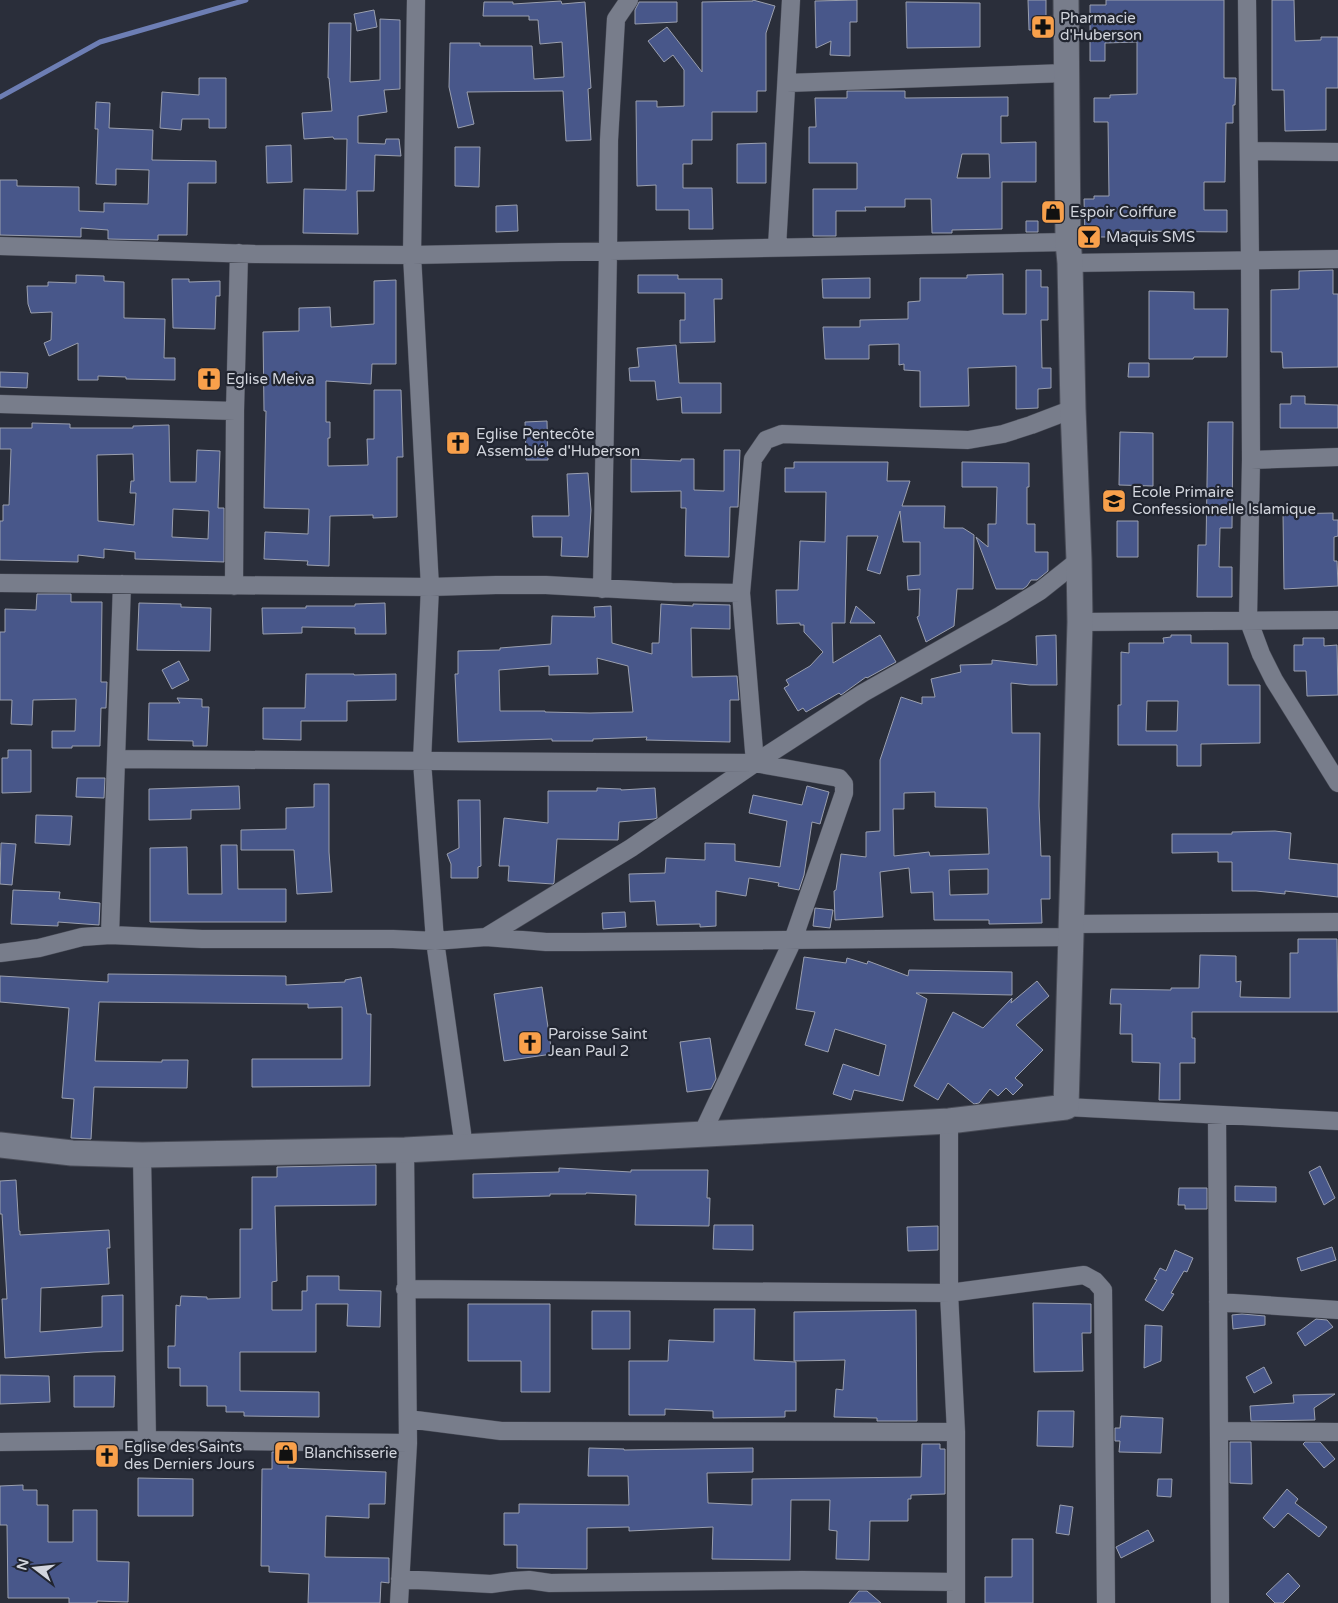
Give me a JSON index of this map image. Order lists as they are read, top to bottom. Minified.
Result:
{"places":{"pharmacy":["Pharmacie d'Huberson"],"shop":["Espoir Coiffure","Blanchisserie"],"bar":["Maquis SMS"],"church":["Eglise Meiva","Eglise Pentecôte Assemblée d'Huberson","Paroisse Saint Jean Paul 2","Eglise des Saints des Derniers Jours"],"school or university":["Ecole Primaire Confessionnelle Islamique"]},"north":"left"}
